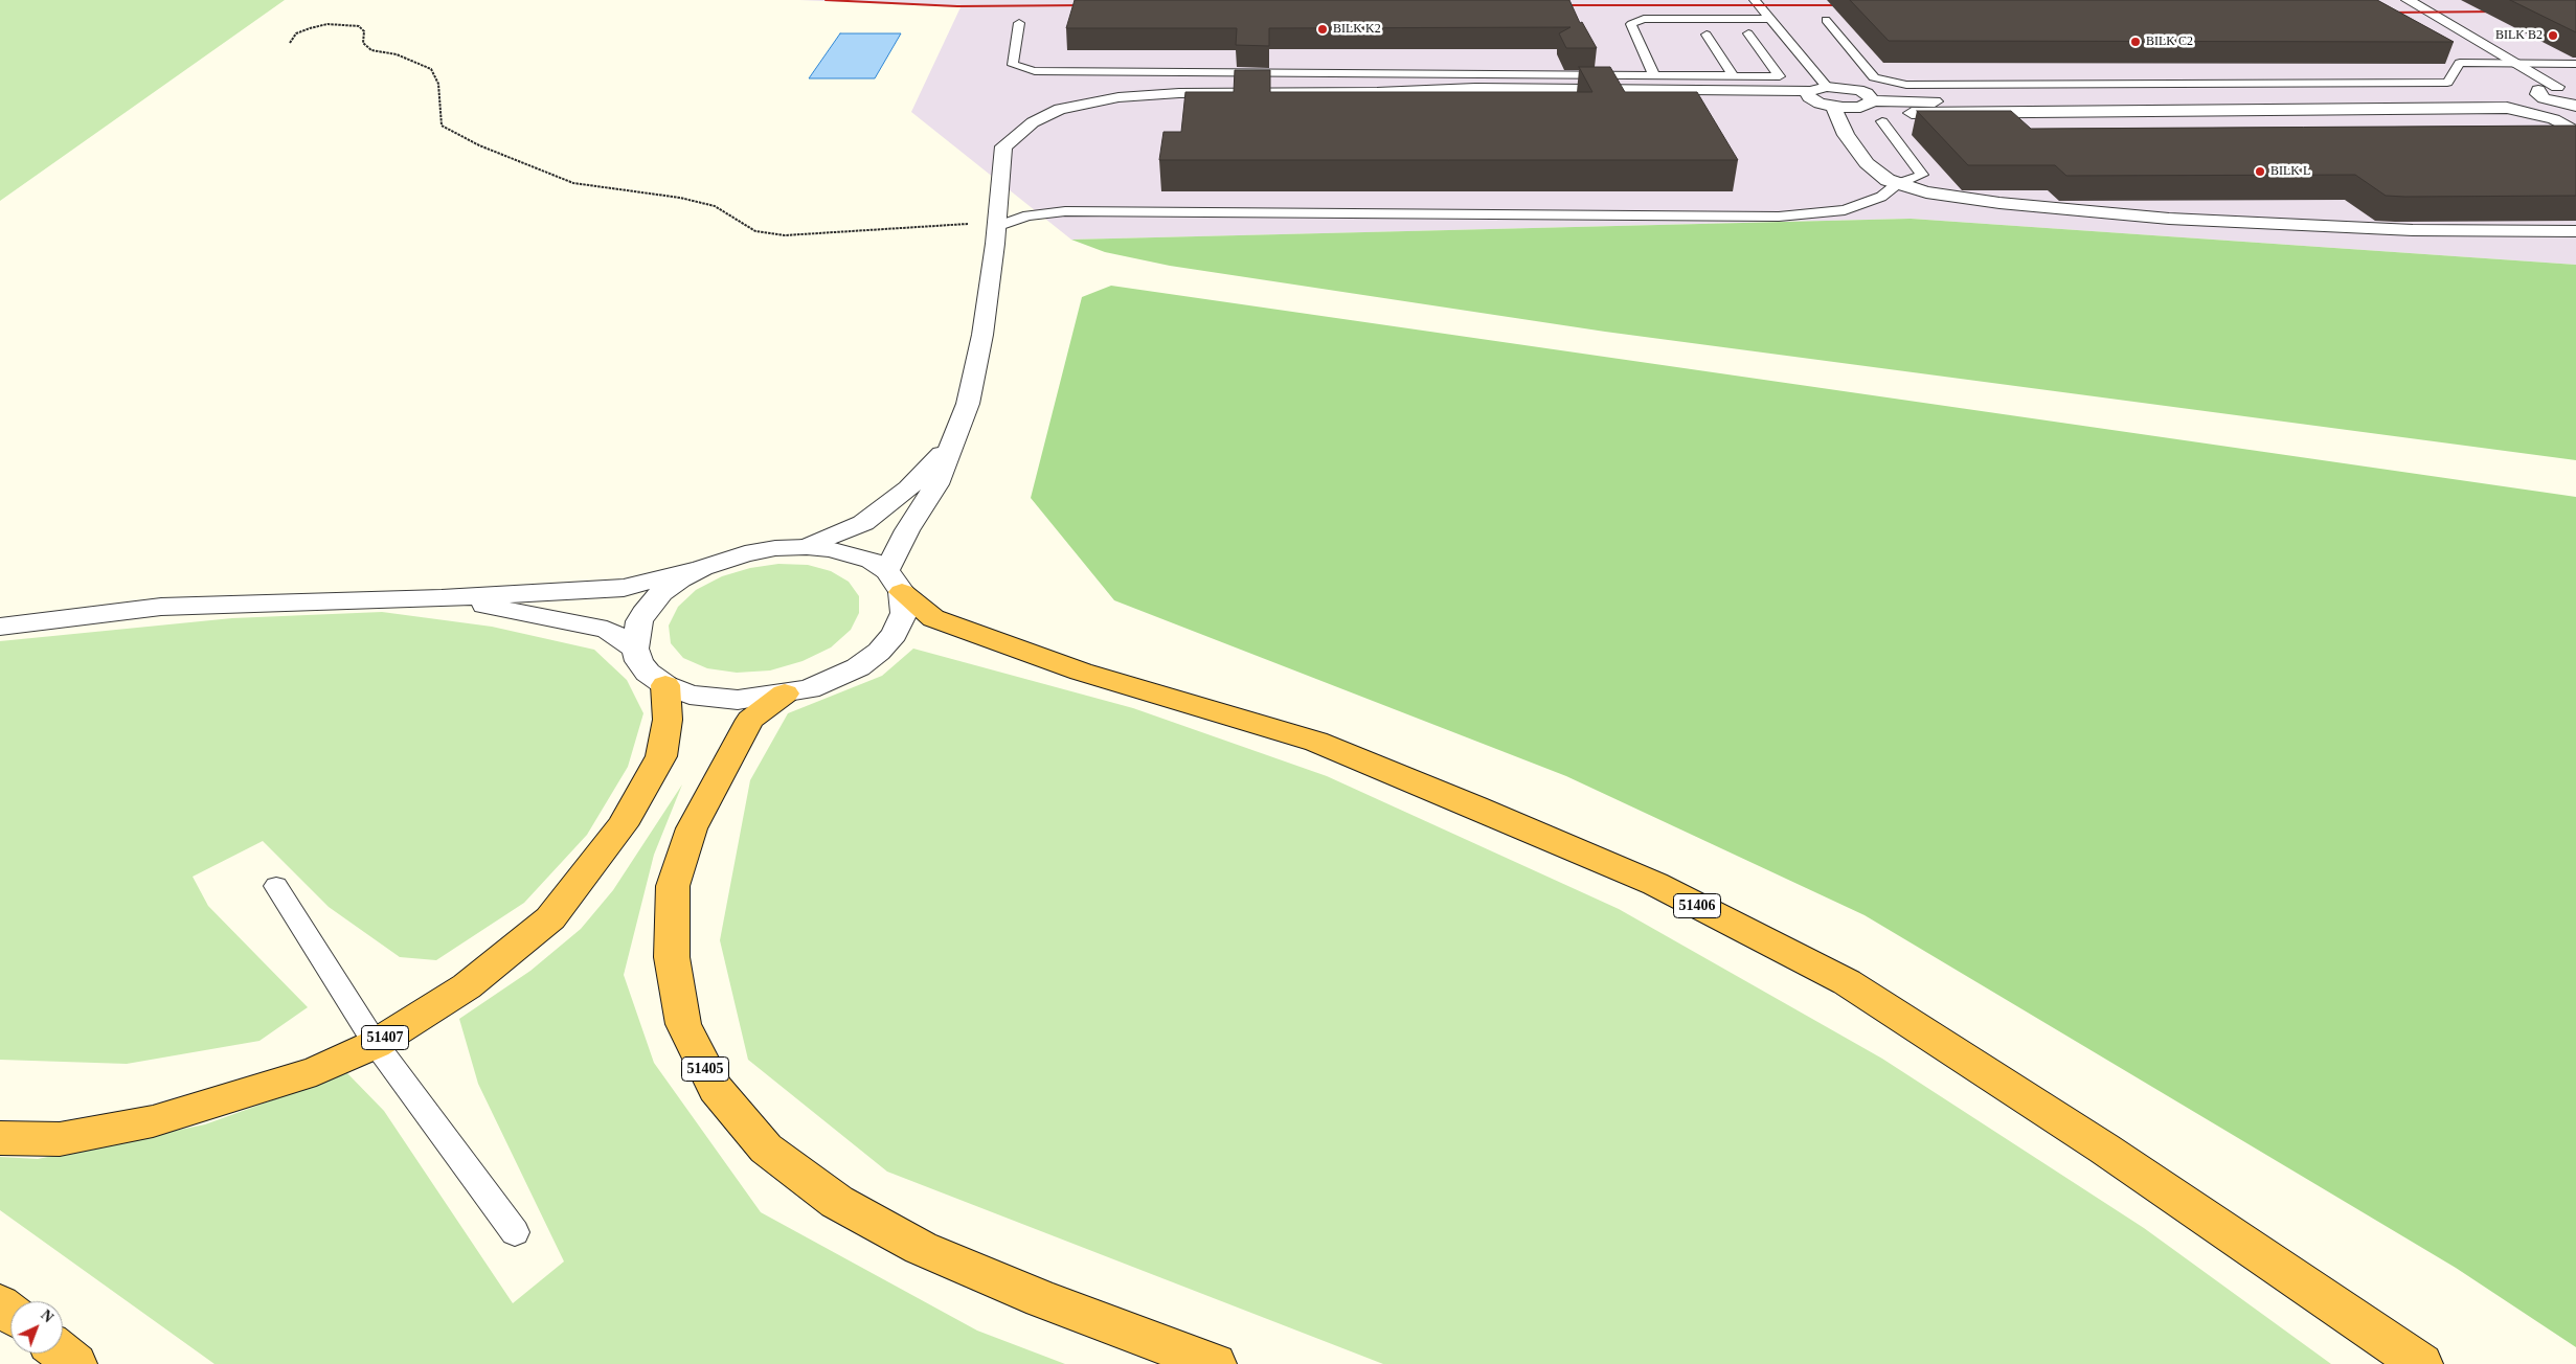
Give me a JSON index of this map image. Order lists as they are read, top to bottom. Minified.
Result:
{"streets":{"highway":["51406","51407","51405"]},"places":["BILK K2","BILK B2","BILK C2","BILK L"],"north":"top right"}
